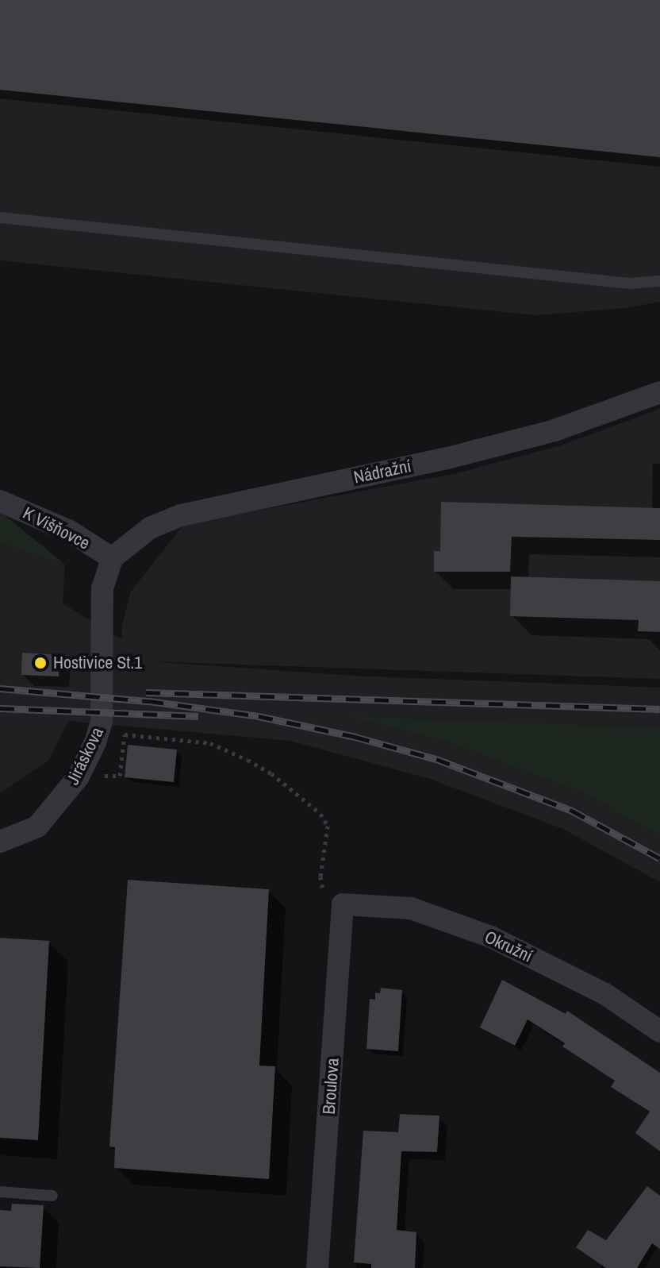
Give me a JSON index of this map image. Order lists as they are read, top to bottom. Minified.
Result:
{"streets":{"street":["Nádražní","K Višňovce","Jiráskova","Okružní","Broulova"]},"crossings":[["Nádražní","K Višňovce"],["Nádražní","Jiráskova"],["K Višňovce","Jiráskova"],["Okružní","Broulova"]],"places":["Hostivice St.1"]}
